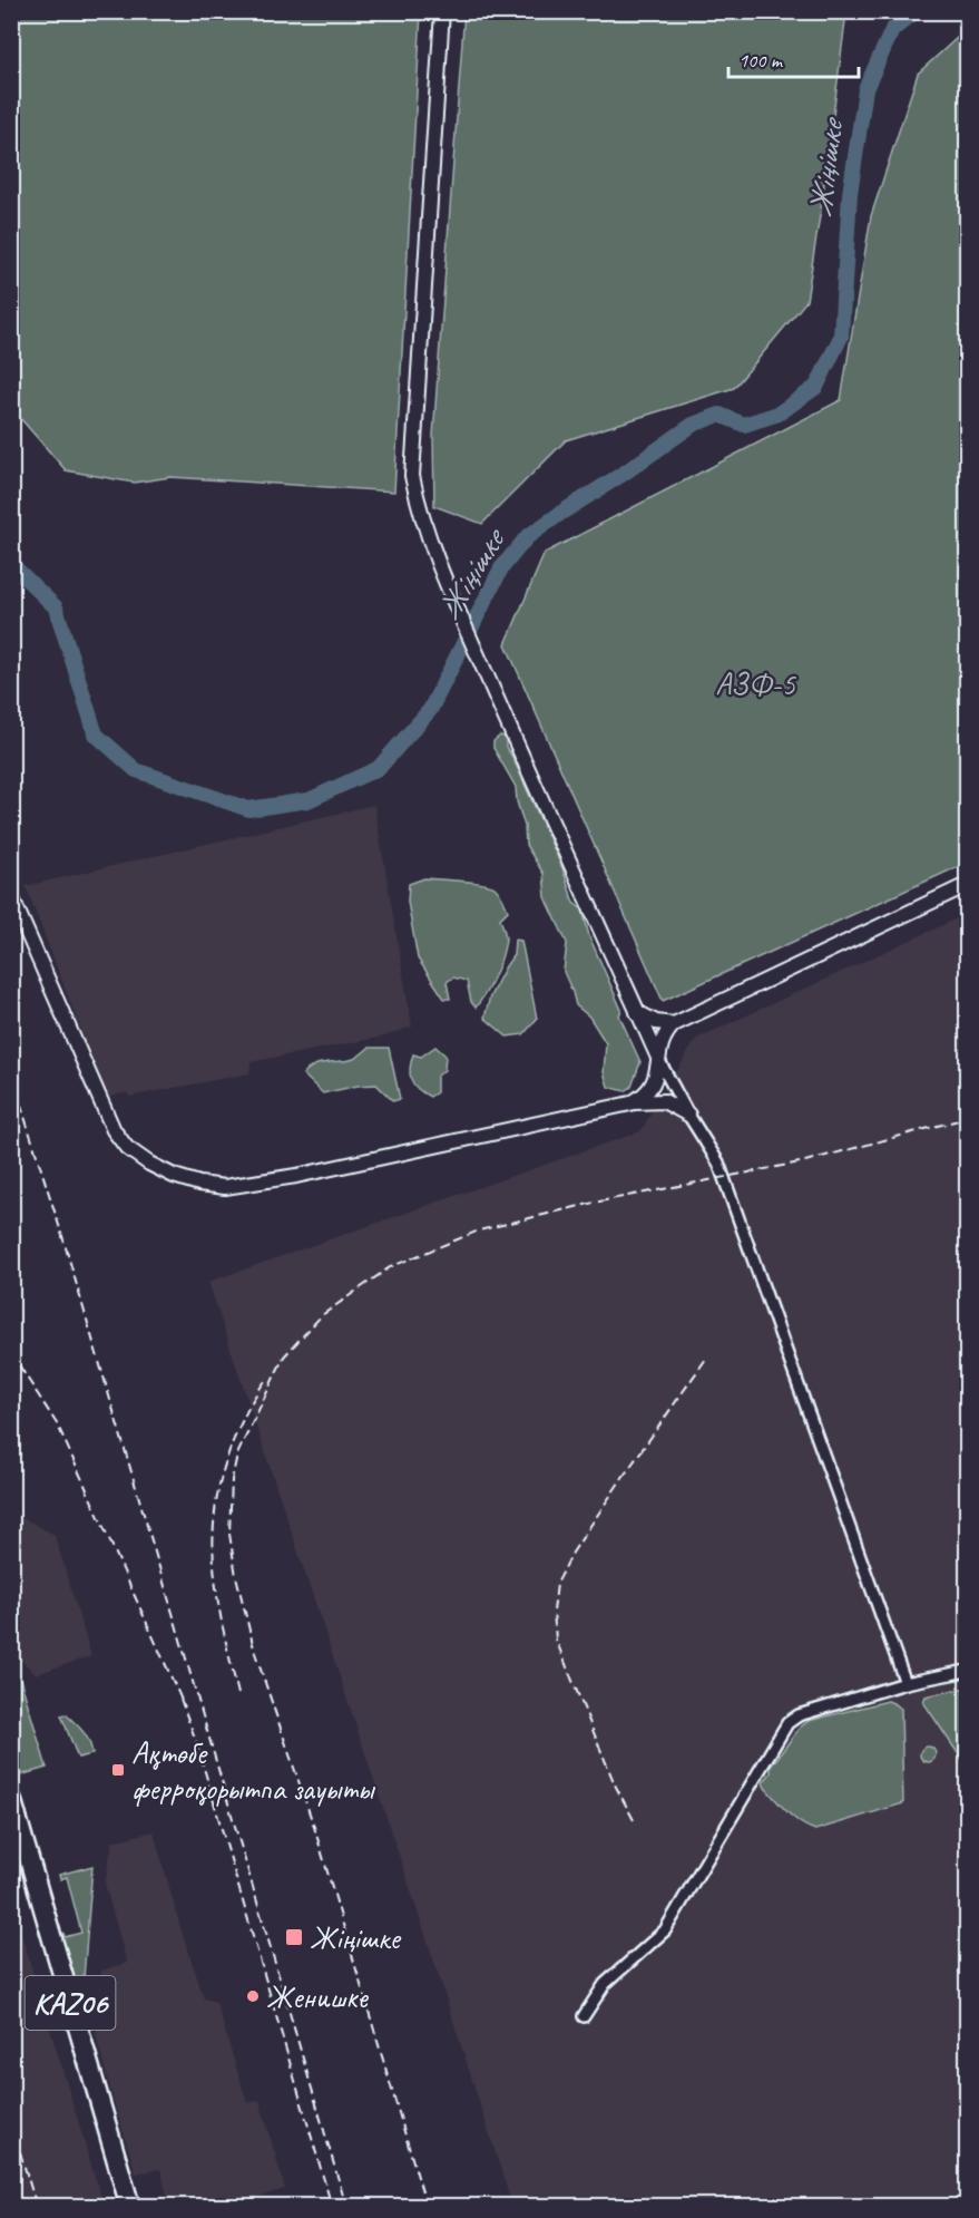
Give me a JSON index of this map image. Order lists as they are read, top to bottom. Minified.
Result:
{"streets":{"highway":["KАZ06"]},"water":["Жіңішке"],"parks":["АЗФ-5"],"places":{"transit":["Ақтөбе ферроқорытпа зауыты","Жіңішке"],"other":["Женишке"]},"scale_bar":"100 m"}
